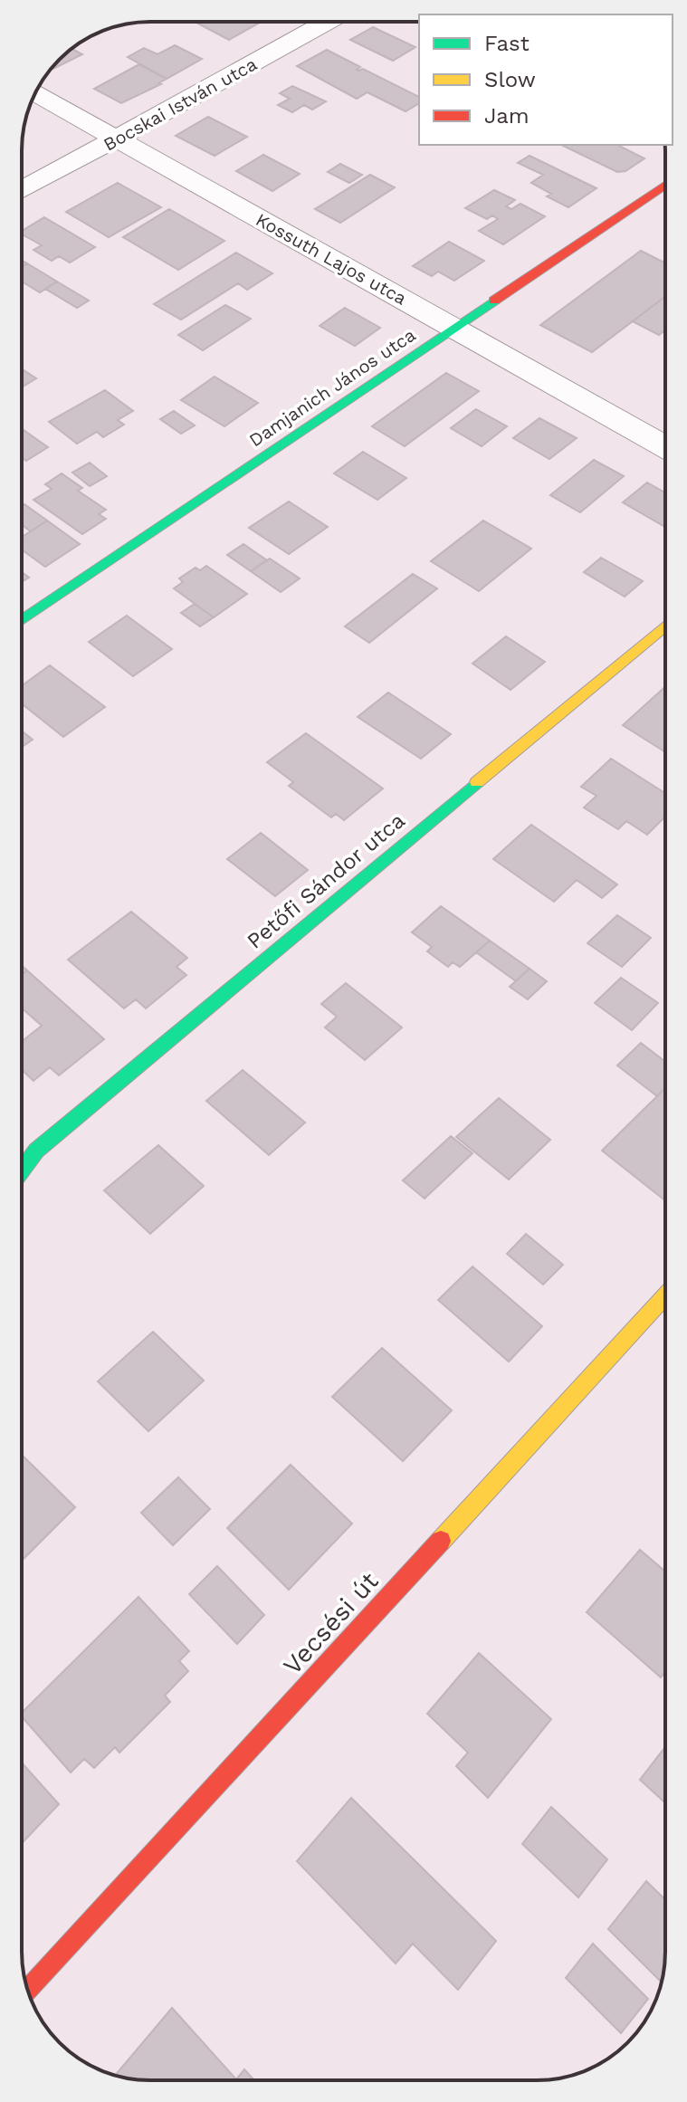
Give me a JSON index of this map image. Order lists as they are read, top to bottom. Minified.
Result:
{"streets":{"street":["Bocskai István utca","Kossuth Lajos utca","Damjanich János utca","Petőfi Sándor utca","Vecsési út"]},"crossings":[["Bocskai István utca","Kossuth Lajos utca"],["Kossuth Lajos utca","Damjanich János utca"]],"legend":["Fast","Slow","Jam"]}
